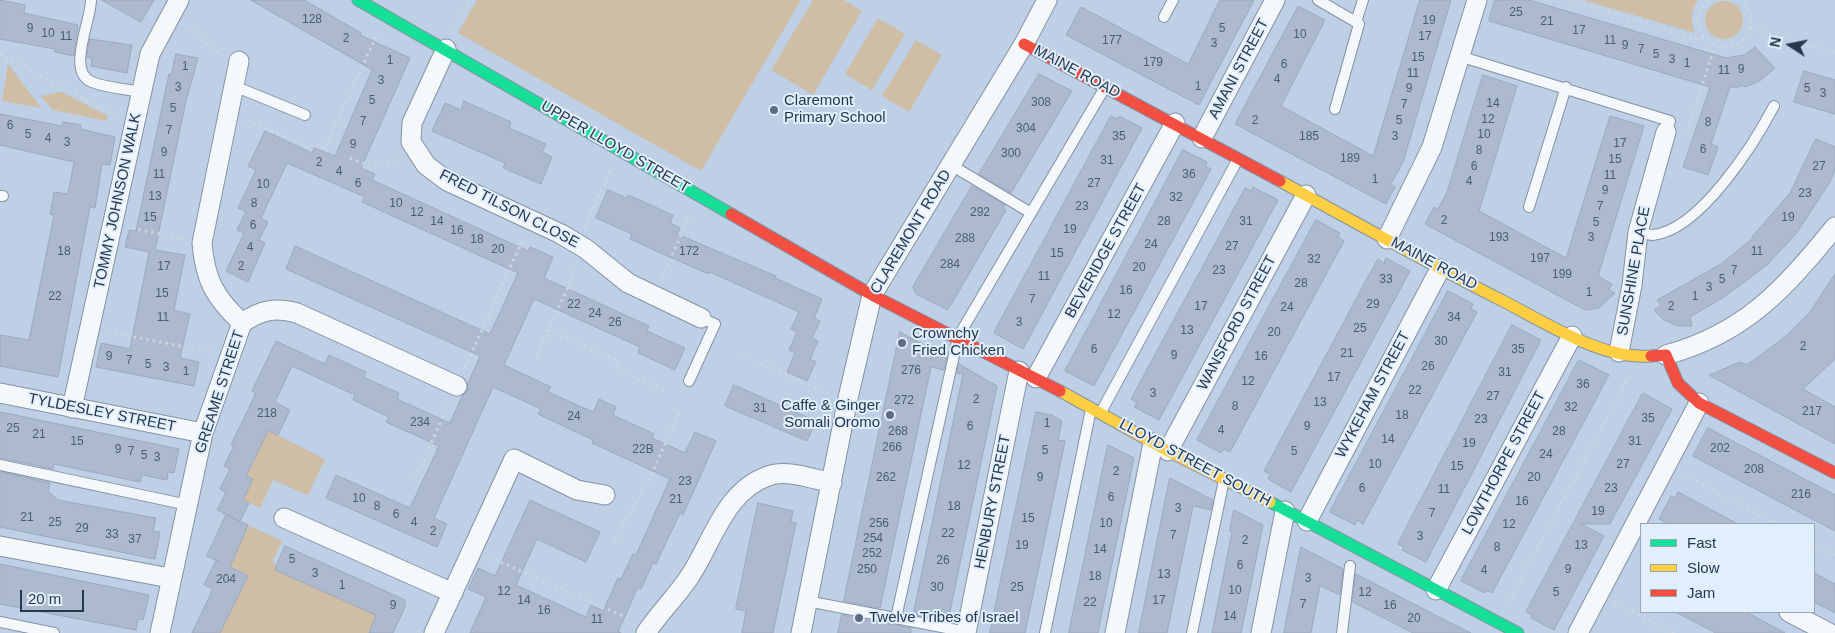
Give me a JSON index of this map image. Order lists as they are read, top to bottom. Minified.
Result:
{"streets":{"street":["AMANI STREET","MAINE ROAD","UPPER LLOYD STREET","TOMMY JOHNSON WALK","FRED TILSON CLOSE","CLAREMONT ROAD","BEVERIDGE STREET","SUNSHINE PLACE","WANSFORD STREET","GREAME STREET","WYKEHAM STREET","TYLDESLEY STREET","LLOYD STREET SOUTH","LOWTHORPE STREET","HENBURY STREET"]},"crossings":[["AMANI STREET","MAINE ROAD"],["MAINE ROAD","CLAREMONT ROAD"],["MAINE ROAD","BEVERIDGE STREET"],["MAINE ROAD","SUNSHINE PLACE"],["MAINE ROAD","WANSFORD STREET"],["MAINE ROAD","WYKEHAM STREET"],["MAINE ROAD","LOWTHORPE STREET"],["UPPER LLOYD STREET","FRED TILSON CLOSE"],["UPPER LLOYD STREET","CLAREMONT ROAD"],["UPPER LLOYD STREET","LLOYD STREET SOUTH"],["TOMMY JOHNSON WALK","TYLDESLEY STREET"],["CLAREMONT ROAD","LLOYD STREET SOUTH"],["BEVERIDGE STREET","LLOYD STREET SOUTH"],["WANSFORD STREET","LLOYD STREET SOUTH"],["GREAME STREET","TYLDESLEY STREET"],["WYKEHAM STREET","LLOYD STREET SOUTH"],["LLOYD STREET SOUTH","LOWTHORPE STREET"],["LLOYD STREET SOUTH","HENBURY STREET"]],"places":["Claremont Primary School","Crownchy Fried Chicken","Caffe & Ginger Somali Oromo","Twelve Tribes of Israel"],"house_numbers":["25","128","19","21","9","5","17","10","10","11","17","2","177","11","3","9","7","5","15","3","1","179","1","6","1","9","11","11","4","3","1","3","9","5","3","5","308","14","7","5","12","2","5","7","8","6","304","7","5","10","35","185","3","4","3","17","9","6","8","9","300","189","15","31","2","6","27","4","11","36","11","1","4","6","27","10","9","23","13","32","8","10","23","7","12","292","15","19","2","14","28","31","5","6","19","16","193","3","288","18","24","27","4","20","18","172","11","15","197","32","284","17","2","20","23","7","199","11","33","5","28","3","16","1","15","22","1","7","22","29","17","2","24","24","12","11","34","26","3","25","13","20","30","2","6","35","21","9","9","16","7","5","26","3","276","1","31","17","12","36","22","3","27","2","272","13","8","32","31","217","218","18","24","35","23","234","1","6","9","25","4","268","28","21","14","15","31","19","266","202","9","22B","5","7","5","24","5","3","10","27","12","15","208","2","262","9","20","23","6","23","11","216","6","10","21","16","8","18","3","19","7","6","21","15","25","4","256","10","12","29","2","22","33","7","3","254","37","2","19","13","8","14","252","5","26","6","250","9","4","3","13","18","3","204","1","30","25","10","12","12","5","14","17","22","7","9","16","16","14","20","11"],"legend":["Fast","Slow","Jam"],"scale_bar":"20 m","north":"left"}
